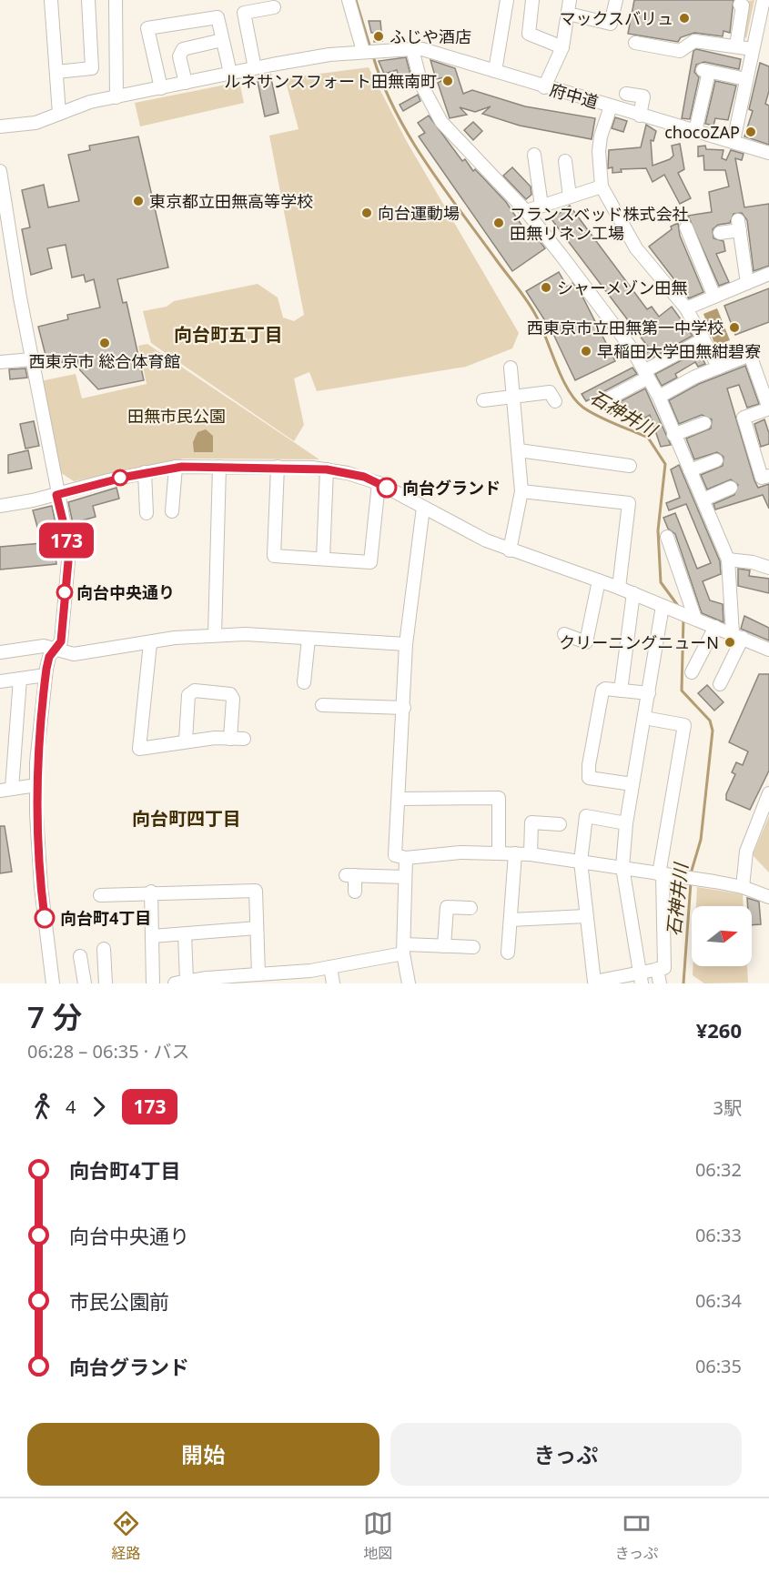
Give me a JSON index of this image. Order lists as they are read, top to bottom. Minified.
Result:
{"streets":{"street":["府中道"]},"districts":["向台町五丁目","向台町四丁目"],"water":["石神井川"],"parks":["田無市民公園"],"places":["マックスバリュ","ふじや酒店","ルネサンスフォート田無南町","chocoZAP","東京都立田無高等学校","向台運動場","フランスベッド株式会社 田無リネン工場","シャーメゾン田無","西東京市立田無第一中学校","西東京市 総合体育館","早稲田大学田無紺碧寮","向台グランド","向台中央通り","クリーニングニューN","向台町4丁目"],"lines":["bus line 173"],"north":"right","page":{"on_map":"173","heading":["7 分","06:28 – 06:35 · バス","¥260"],"legs":["4","173","3駅"],"list":[{"name":"向台町4丁目","value":"06:32"},{"name":"向台中央通り","value":"06:33"},{"name":"市民公園前","value":"06:34"},{"name":"向台グランド","value":"06:35"}],"buttons":["開始","きっぷ"],"tabs":["経路","地図","きっぷ"]}}
